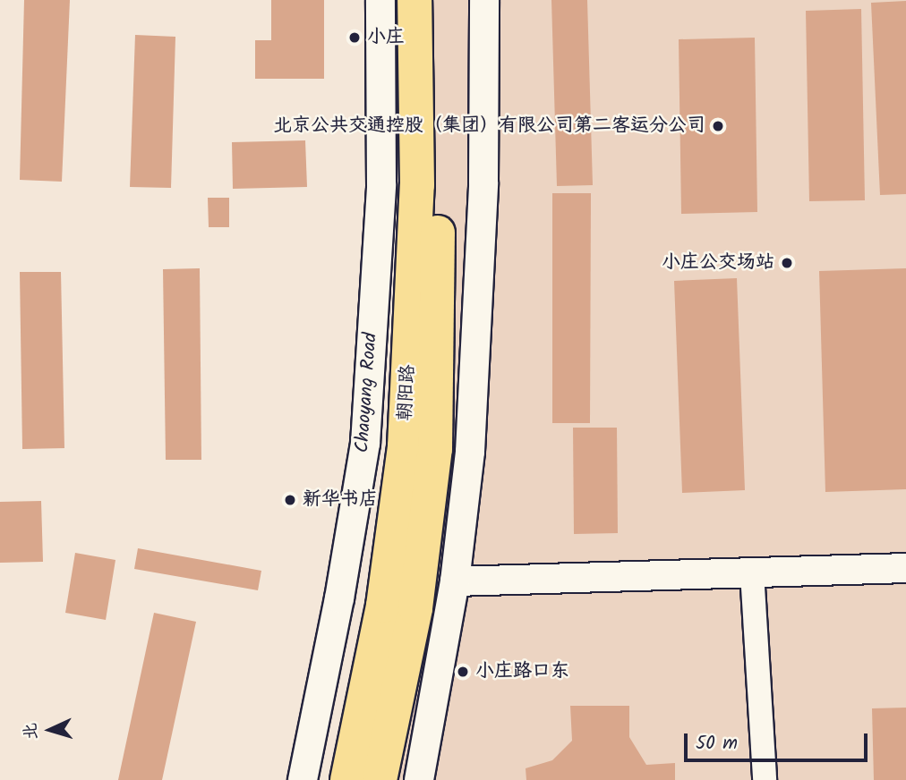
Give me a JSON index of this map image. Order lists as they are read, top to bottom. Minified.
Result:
{"streets":{"highway":["朝阳路"],"street":["Chaoyang Road"]},"places":["小庄","北京公共交通控股（集团）有限公司第二客运分公司","小庄公交场站","新华书店","小庄路口东"],"scale_bar":"50 m","north":"left"}
